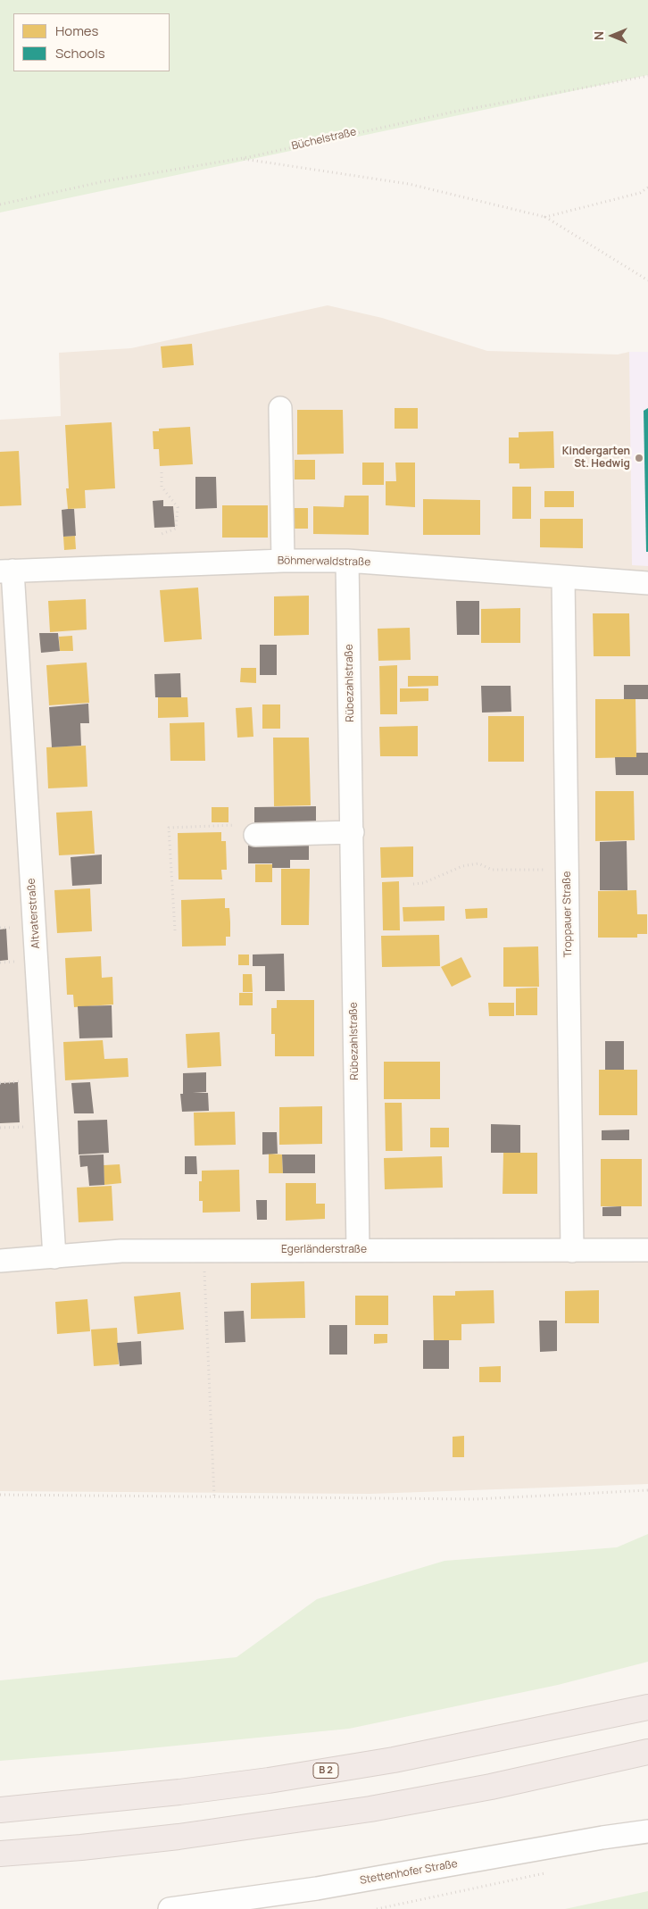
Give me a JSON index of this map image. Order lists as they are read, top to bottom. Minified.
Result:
{"streets":{"highway":["B 2"],"street":["Böhmerwaldstraße","Rübezahlstraße","Altvaterstraße","Troppauer Straße","Egerländerstraße","Stettenhofer Straße"],"path":["Büchelstraße"]},"crossings":[["Böhmerwaldstraße","Rübezahlstraße"],["Böhmerwaldstraße","Altvaterstraße"],["Böhmerwaldstraße","Troppauer Straße"],["Rübezahlstraße","Egerländerstraße"],["Altvaterstraße","Egerländerstraße"],["Troppauer Straße","Egerländerstraße"]],"places":["Kindergarten St. Hedwig"],"legend":["Homes","Schools"],"north":"left"}
